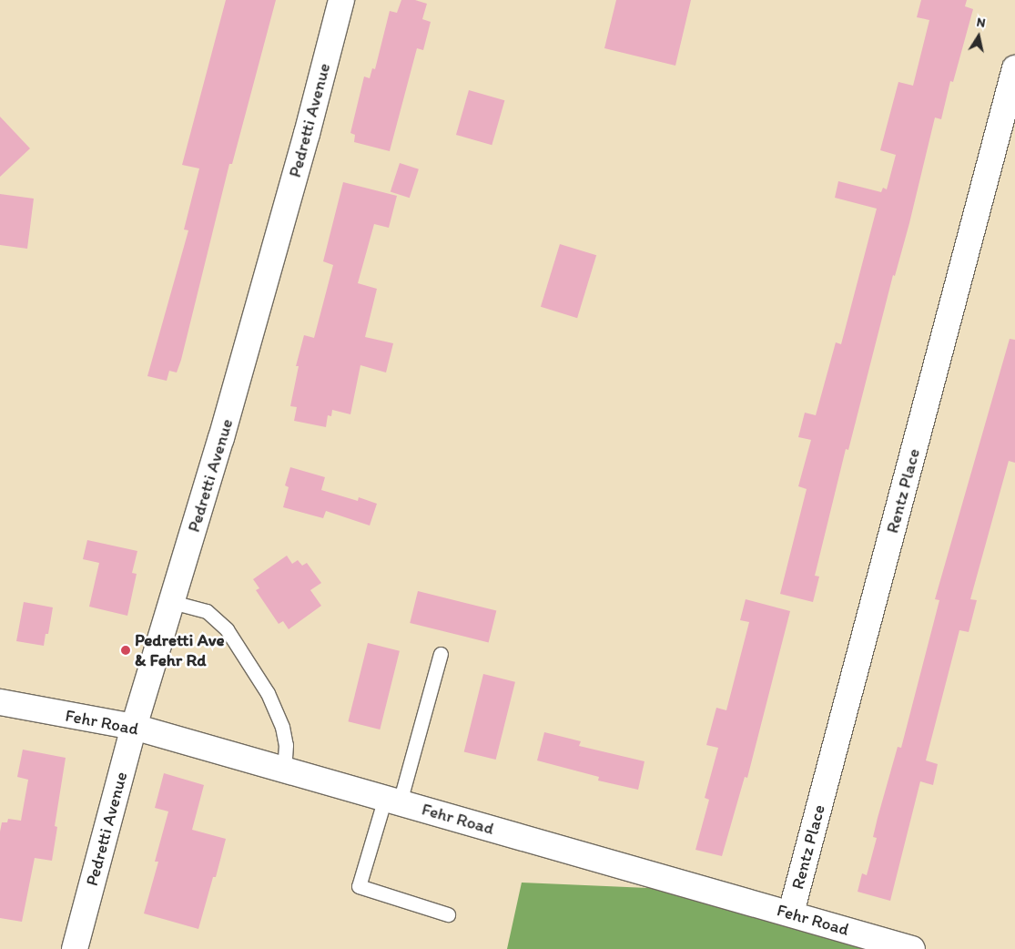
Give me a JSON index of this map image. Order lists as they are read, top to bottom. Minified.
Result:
{"streets":{"street":["Pedretti Avenue","Rentz Place","Fehr Road"]},"crossings":[["Pedretti Avenue","Fehr Road"],["Rentz Place","Fehr Road"]],"places":["Pedretti Ave & Fehr Rd"],"north":"top"}
